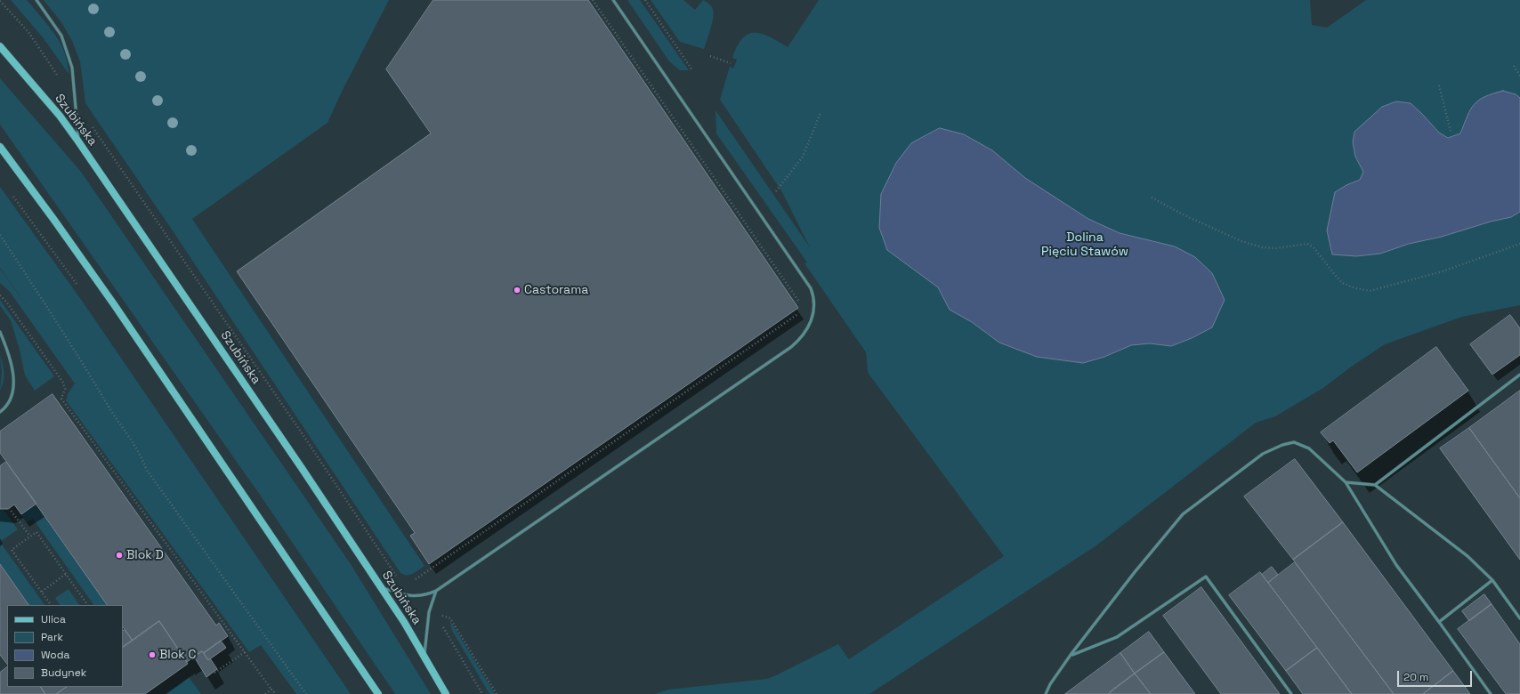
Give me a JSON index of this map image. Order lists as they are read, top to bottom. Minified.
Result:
{"streets":{"main road":["Szubińska"]},"parks":["Dolina Pięciu Stawów"],"places":["Castorama","Blok D","Blok C"],"legend":["Ulica","Park","Woda","Budynek"],"scale_bar":"20 m"}
